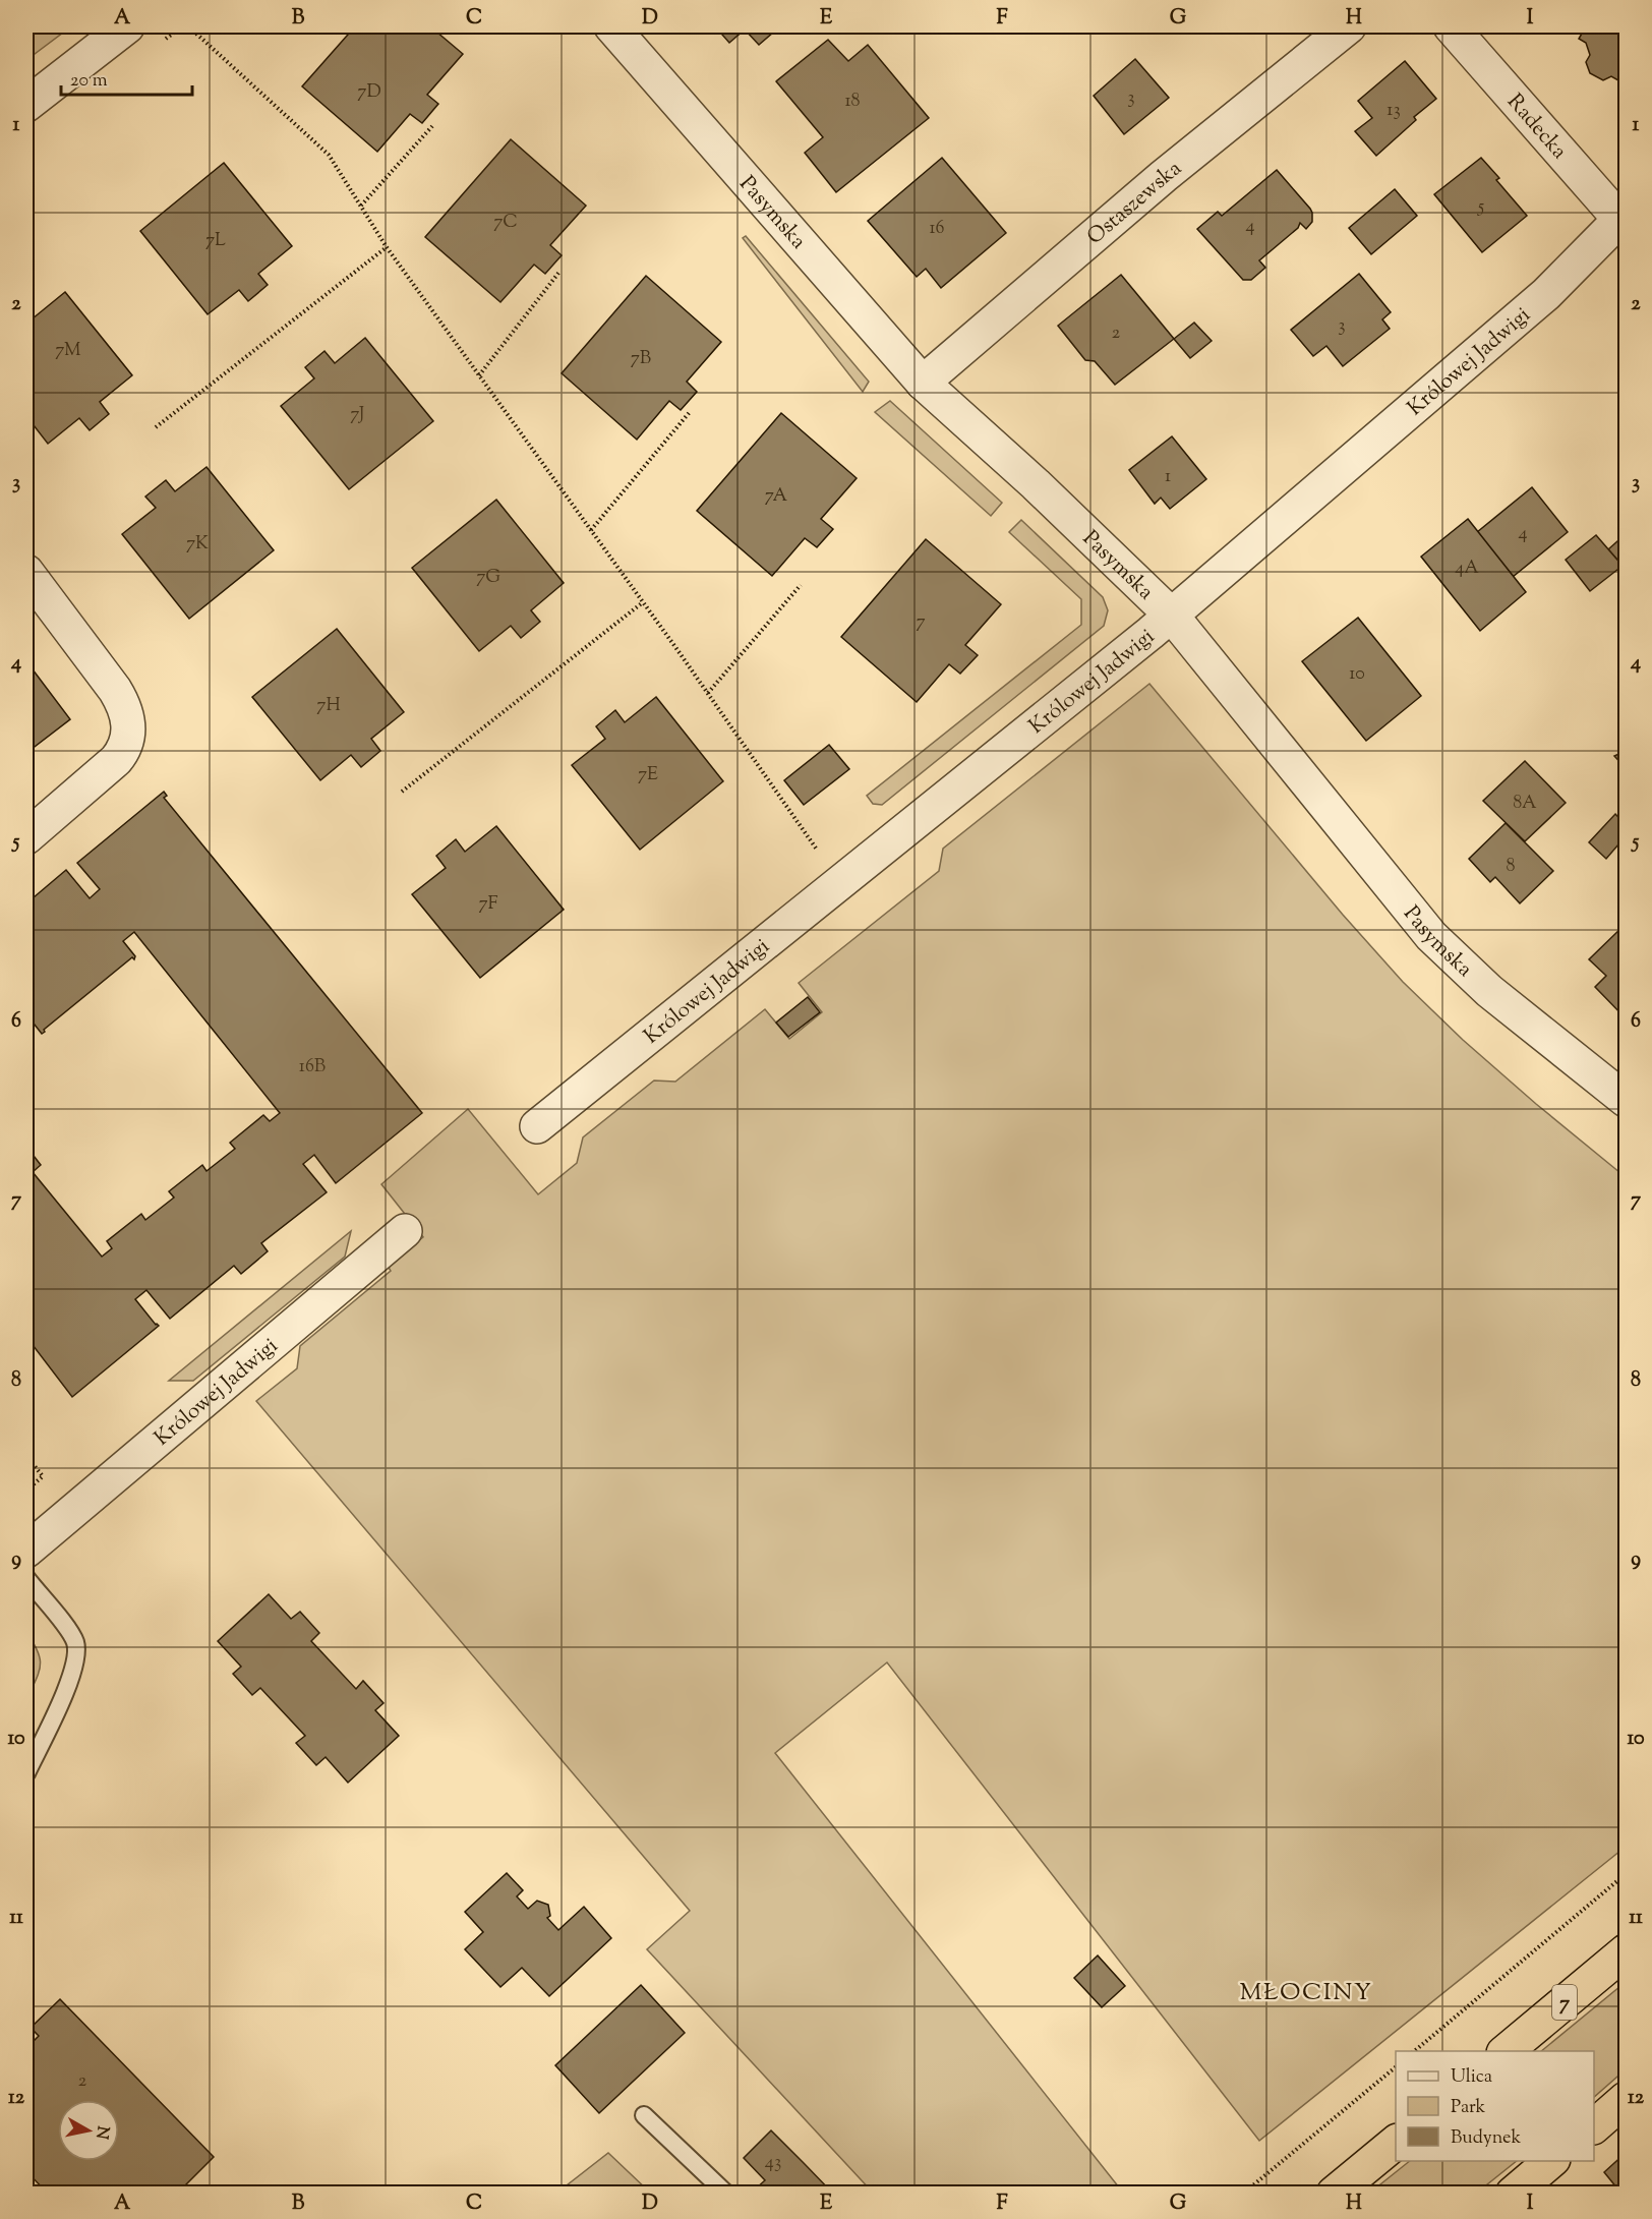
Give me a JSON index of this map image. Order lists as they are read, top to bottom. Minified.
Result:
{"streets":{"highway":["7"],"street":["Radecka","Ostaszewska","Pasymska","Królowej Jadwigi"]},"crossings":[["Radecka","Królowej Jadwigi"],["Ostaszewska","Pasymska"],["Pasymska","Królowej Jadwigi"]],"districts":["MŁOCINY"],"house_numbers":["7D","3","18","13","5","7C","4","16","7L","3","2","7M","7B","7J","1","7A","4","7K","4A","7G","7","10","7H","7E","8A","8","7F","16B","2","43"],"legend":["Ulica","Park","Budynek"],"scale_bar":"20 m","north":"right","grid":{"columns":["A","B","C","D","E","F","G","H","I"],"rows":["1","2","3","4","5","6","7","8","9","10","11","12"]}}
